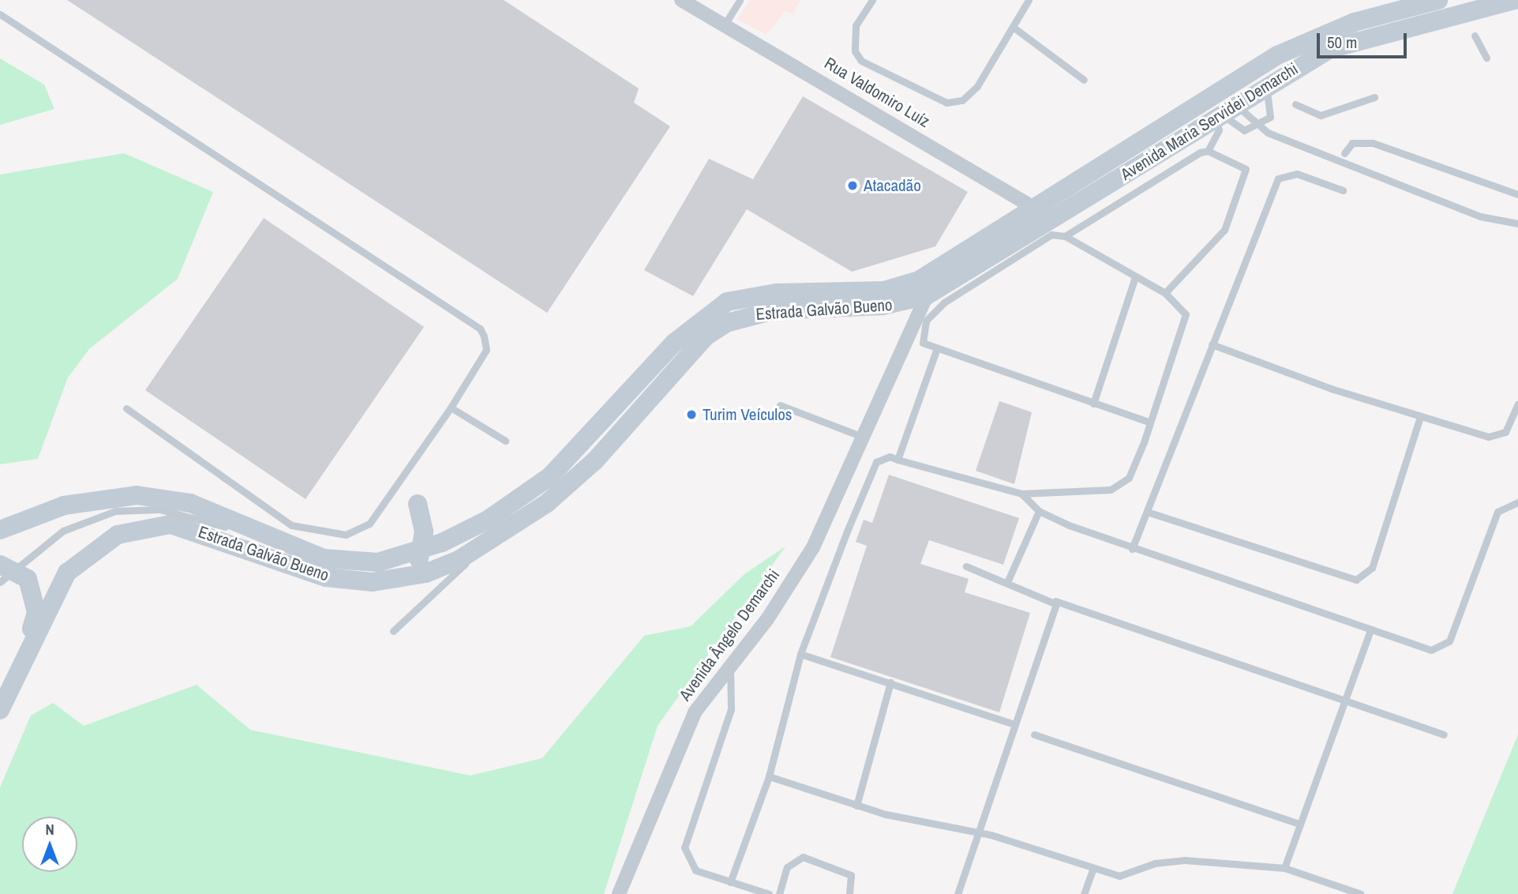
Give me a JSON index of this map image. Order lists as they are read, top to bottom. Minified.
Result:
{"streets":{"main road":["Avenida Maria Servidei Demarchi","Estrada Galvão Bueno"],"street":["Rua Valdomiro Luíz","Avenida Ângelo Demarchi"]},"crossings":[["Rua Valdomiro Luíz","Avenida Maria Servidei Demarchi"],["Avenida Maria Servidei Demarchi","Estrada Galvão Bueno"],["Avenida Maria Servidei Demarchi","Avenida Ângelo Demarchi"],["Estrada Galvão Bueno","Avenida Ângelo Demarchi"]],"places":["Atacadão","Turim Veículos"],"scale_bar":"50 m","north":"top"}
